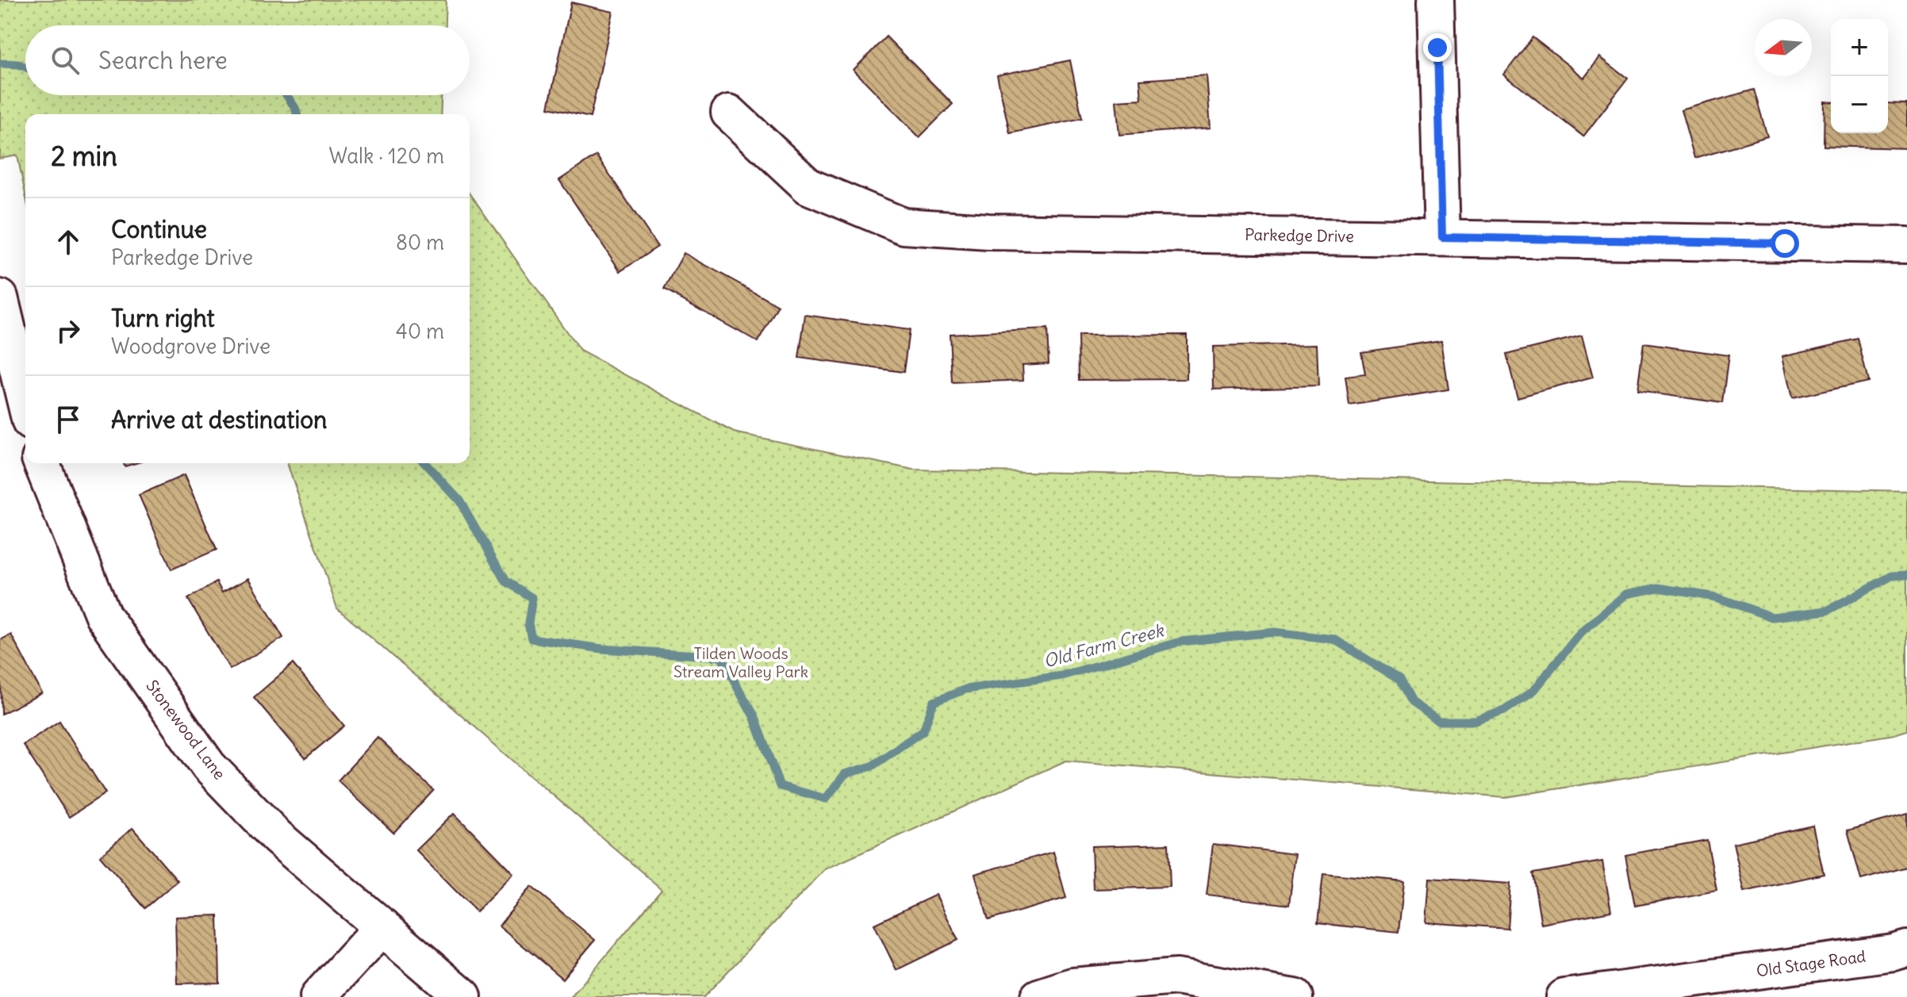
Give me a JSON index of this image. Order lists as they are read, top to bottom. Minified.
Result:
{"streets":{"street":["Parkedge Drive","Stonewood Lane","Old Stage Road"]},"water":["Old Farm Creek"],"parks":["Tilden Woods Stream Valley Park"],"north":"left","page":{"map_buttons":["+","−"],"search":"Search here","heading":["2 min","Walk · 120 m"],"list":[["Continue","Parkedge Drive","80 m"],["Turn right","Woodgrove Drive","40 m"],"Arrive at destination"]}}
